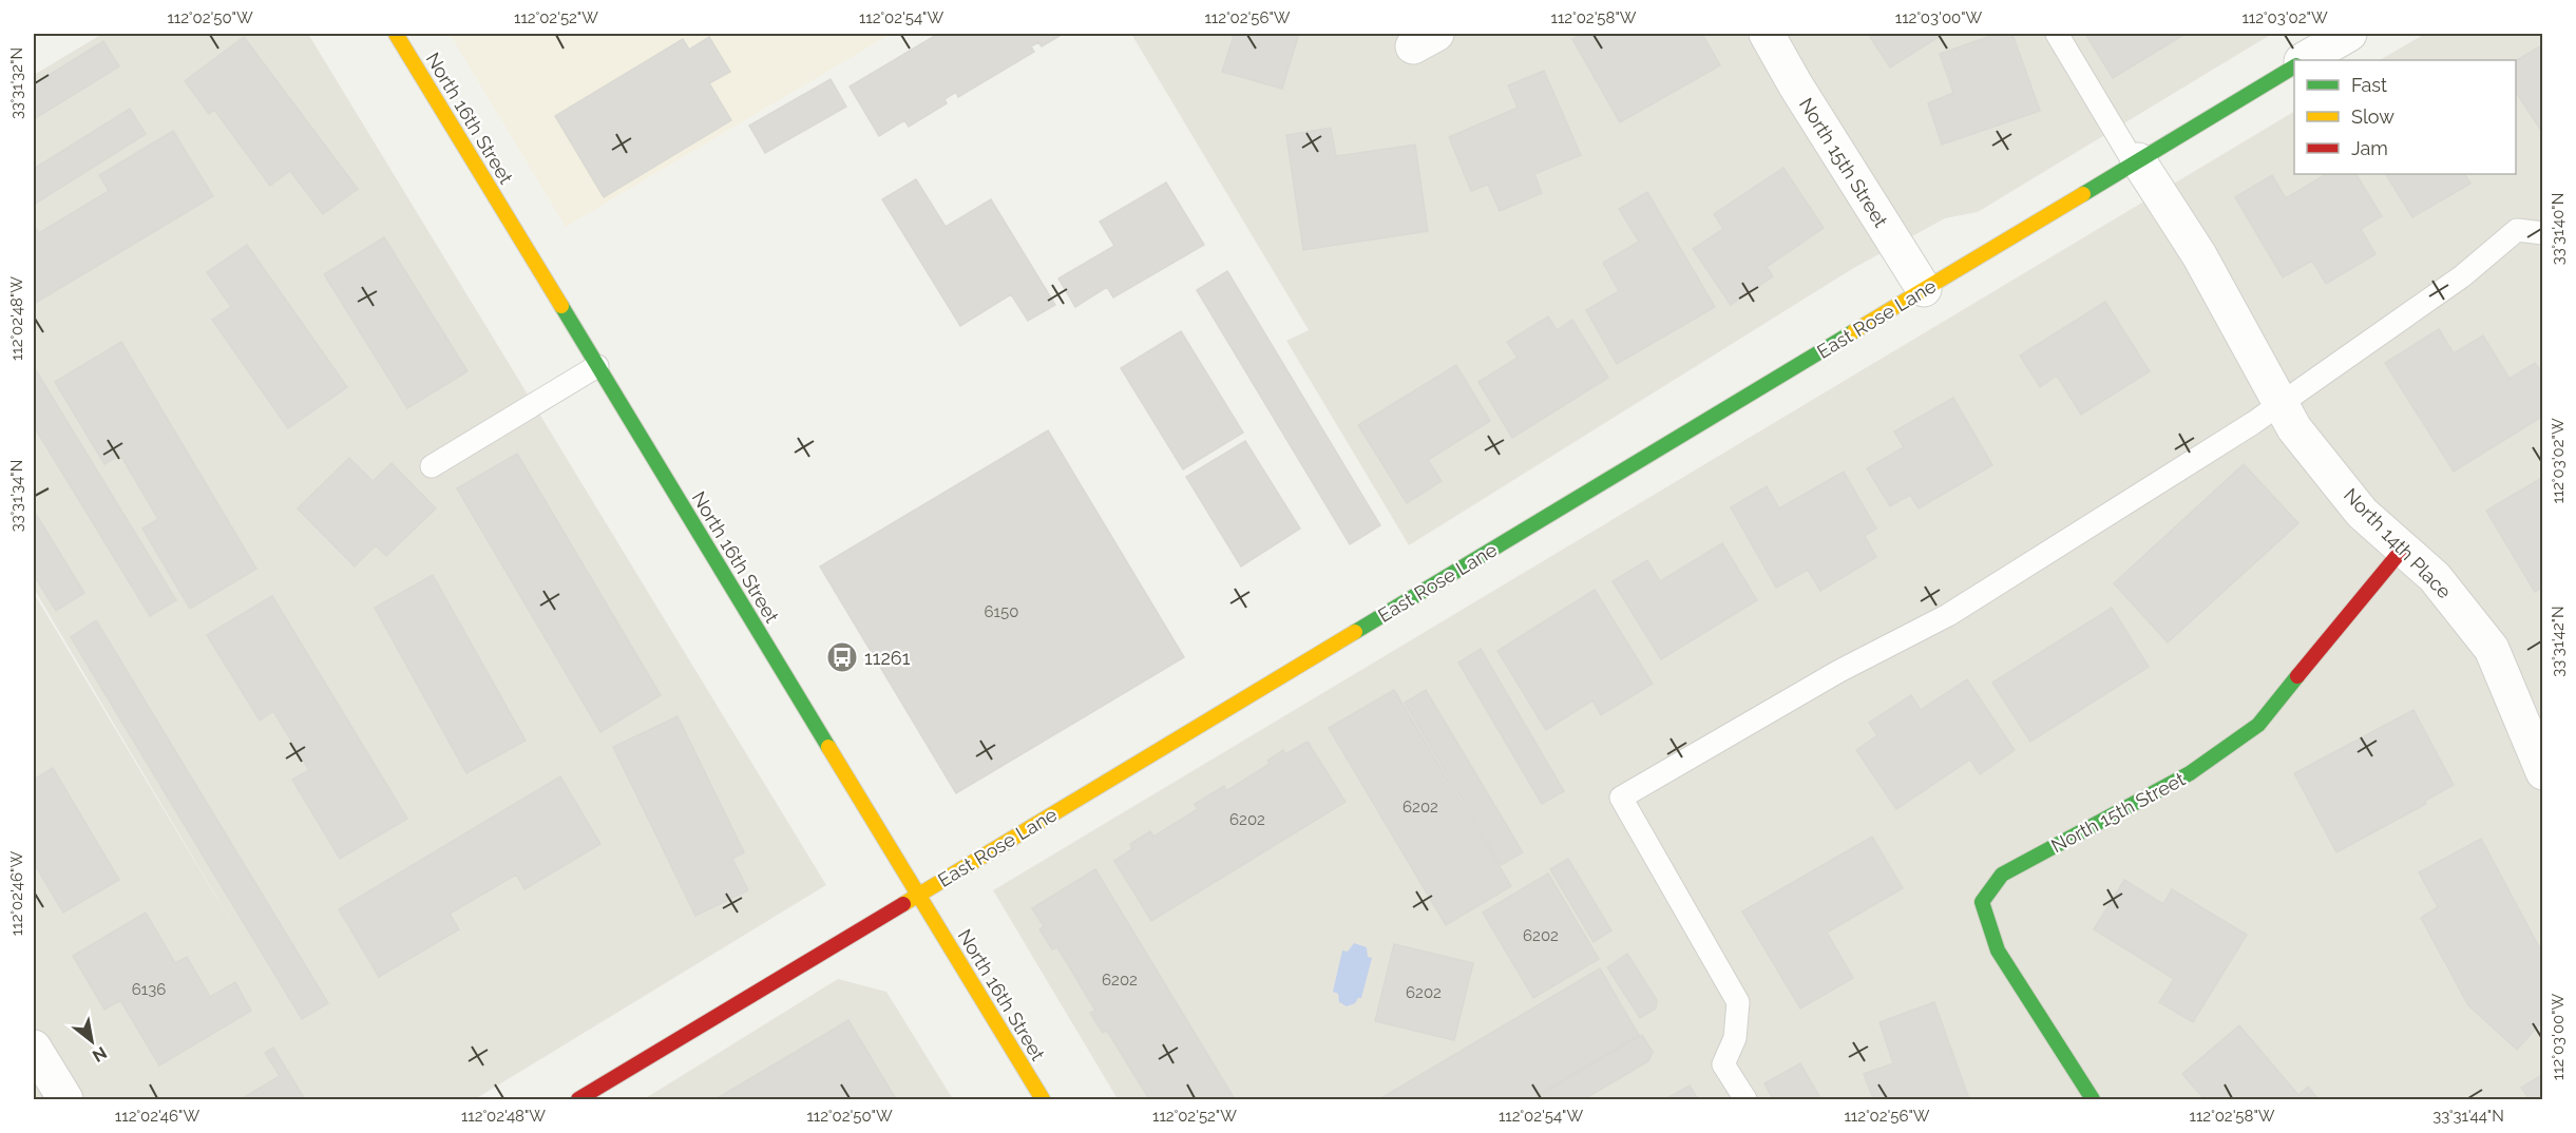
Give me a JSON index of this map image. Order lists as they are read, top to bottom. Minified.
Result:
{"streets":{"street":["North 16th Street","North 15th Street","East Rose Lane","North 14th Place"]},"crossings":[["North 16th Street","East Rose Lane"],["North 15th Street","East Rose Lane"],["North 15th Street","North 14th Place"],["East Rose Lane","North 14th Place"]],"places":{"bus stop":["11261"]},"house_numbers":["6150","6202","6202","6202","6202","6136","6202"],"legend":["Fast","Slow","Jam"],"north":"bottom right","coordinates":["112°02'50\"W","112°02'52\"W","112°02'54\"W","112°02'56\"W","112°02'58\"W","112°03'00\"W","112°03'02\"W","33°31'32\"N","33°31'40\"N","112°02'48\"W","33°31'34\"N","33°31'42\"N","112°02'46\"W","33°31'44\"N"]}
